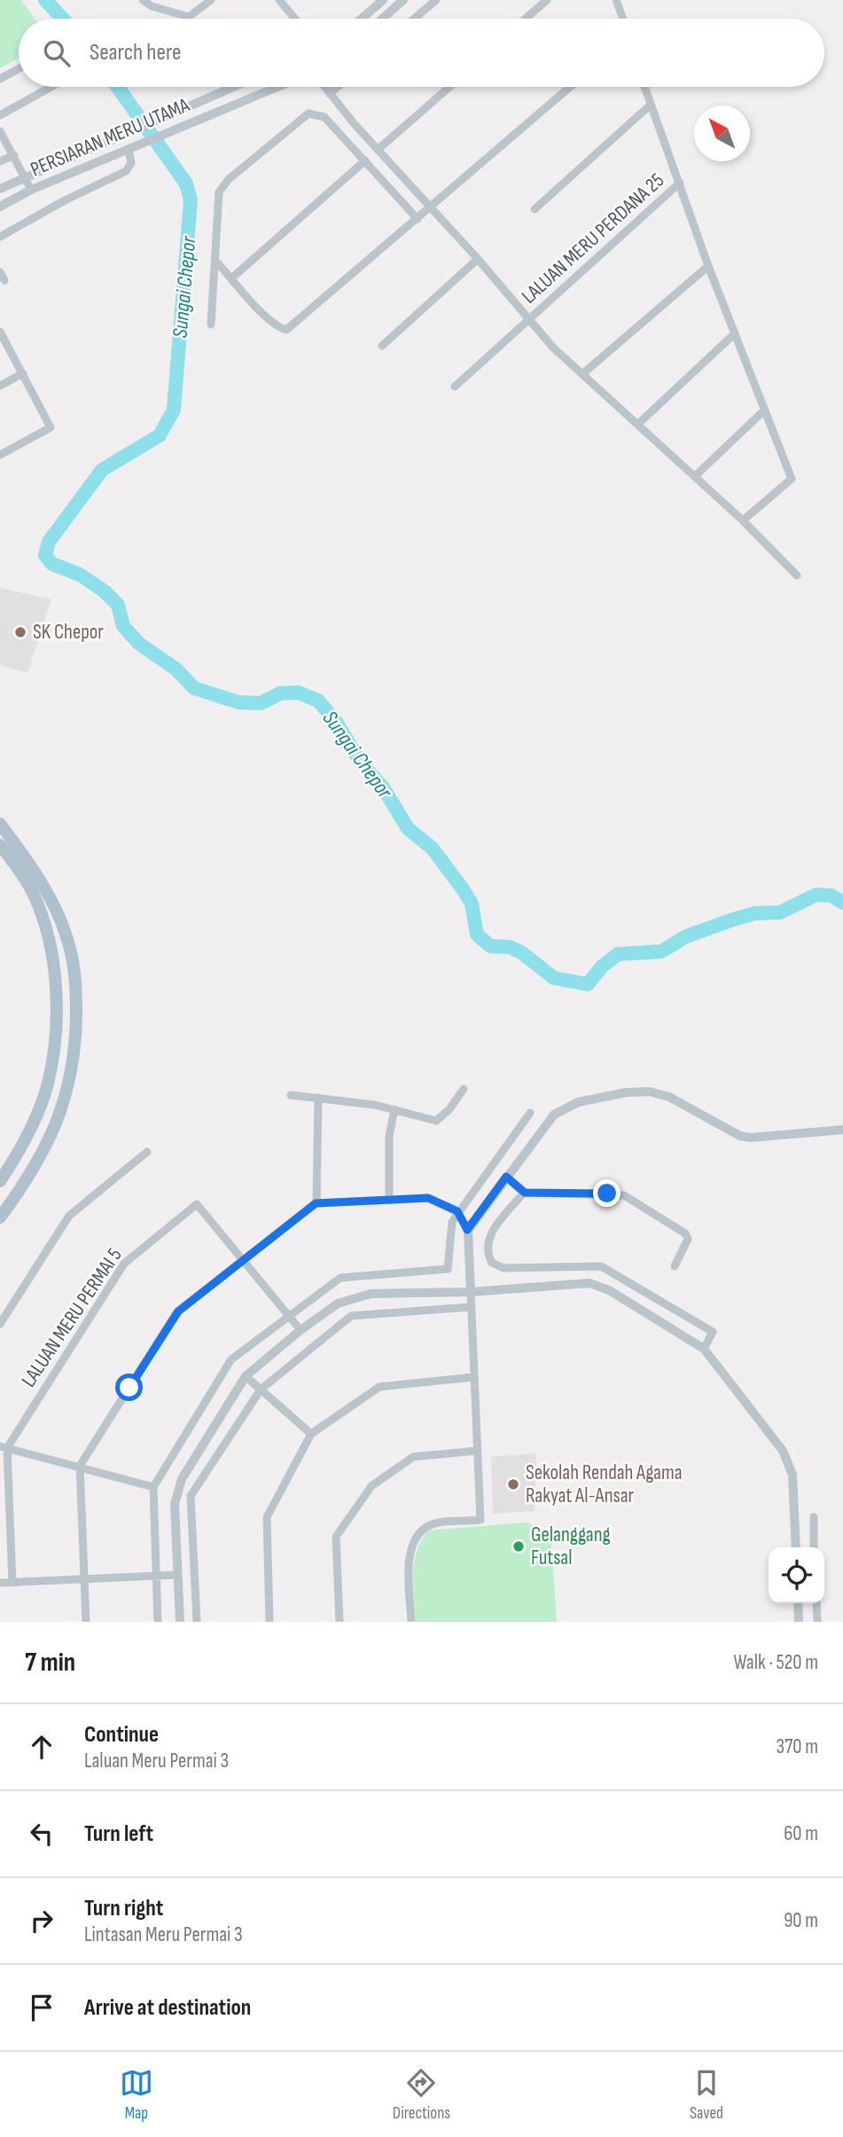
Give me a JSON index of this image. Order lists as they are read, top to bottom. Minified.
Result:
{"streets":{"street":["PERSIARAN MERU UTAMA","LALUAN MERU PERDANA 25","LALUAN MERU PERMAI 5"]},"water":["Sungai Chepor"],"places":["SK Chepor","Sekolah Rendah Agama Rakyat Al-Ansar","Gelanggang Futsal"],"north":"top left","page":{"search":"Search here","heading":["7 min","Walk · 520 m"],"list":[["Continue","Laluan Meru Permai 3","370 m"],["Turn left","60 m"],["Turn right","Lintasan Meru Permai 3","90 m"],"Arrive at destination"],"nav":["Map","Directions","Saved"]}}
